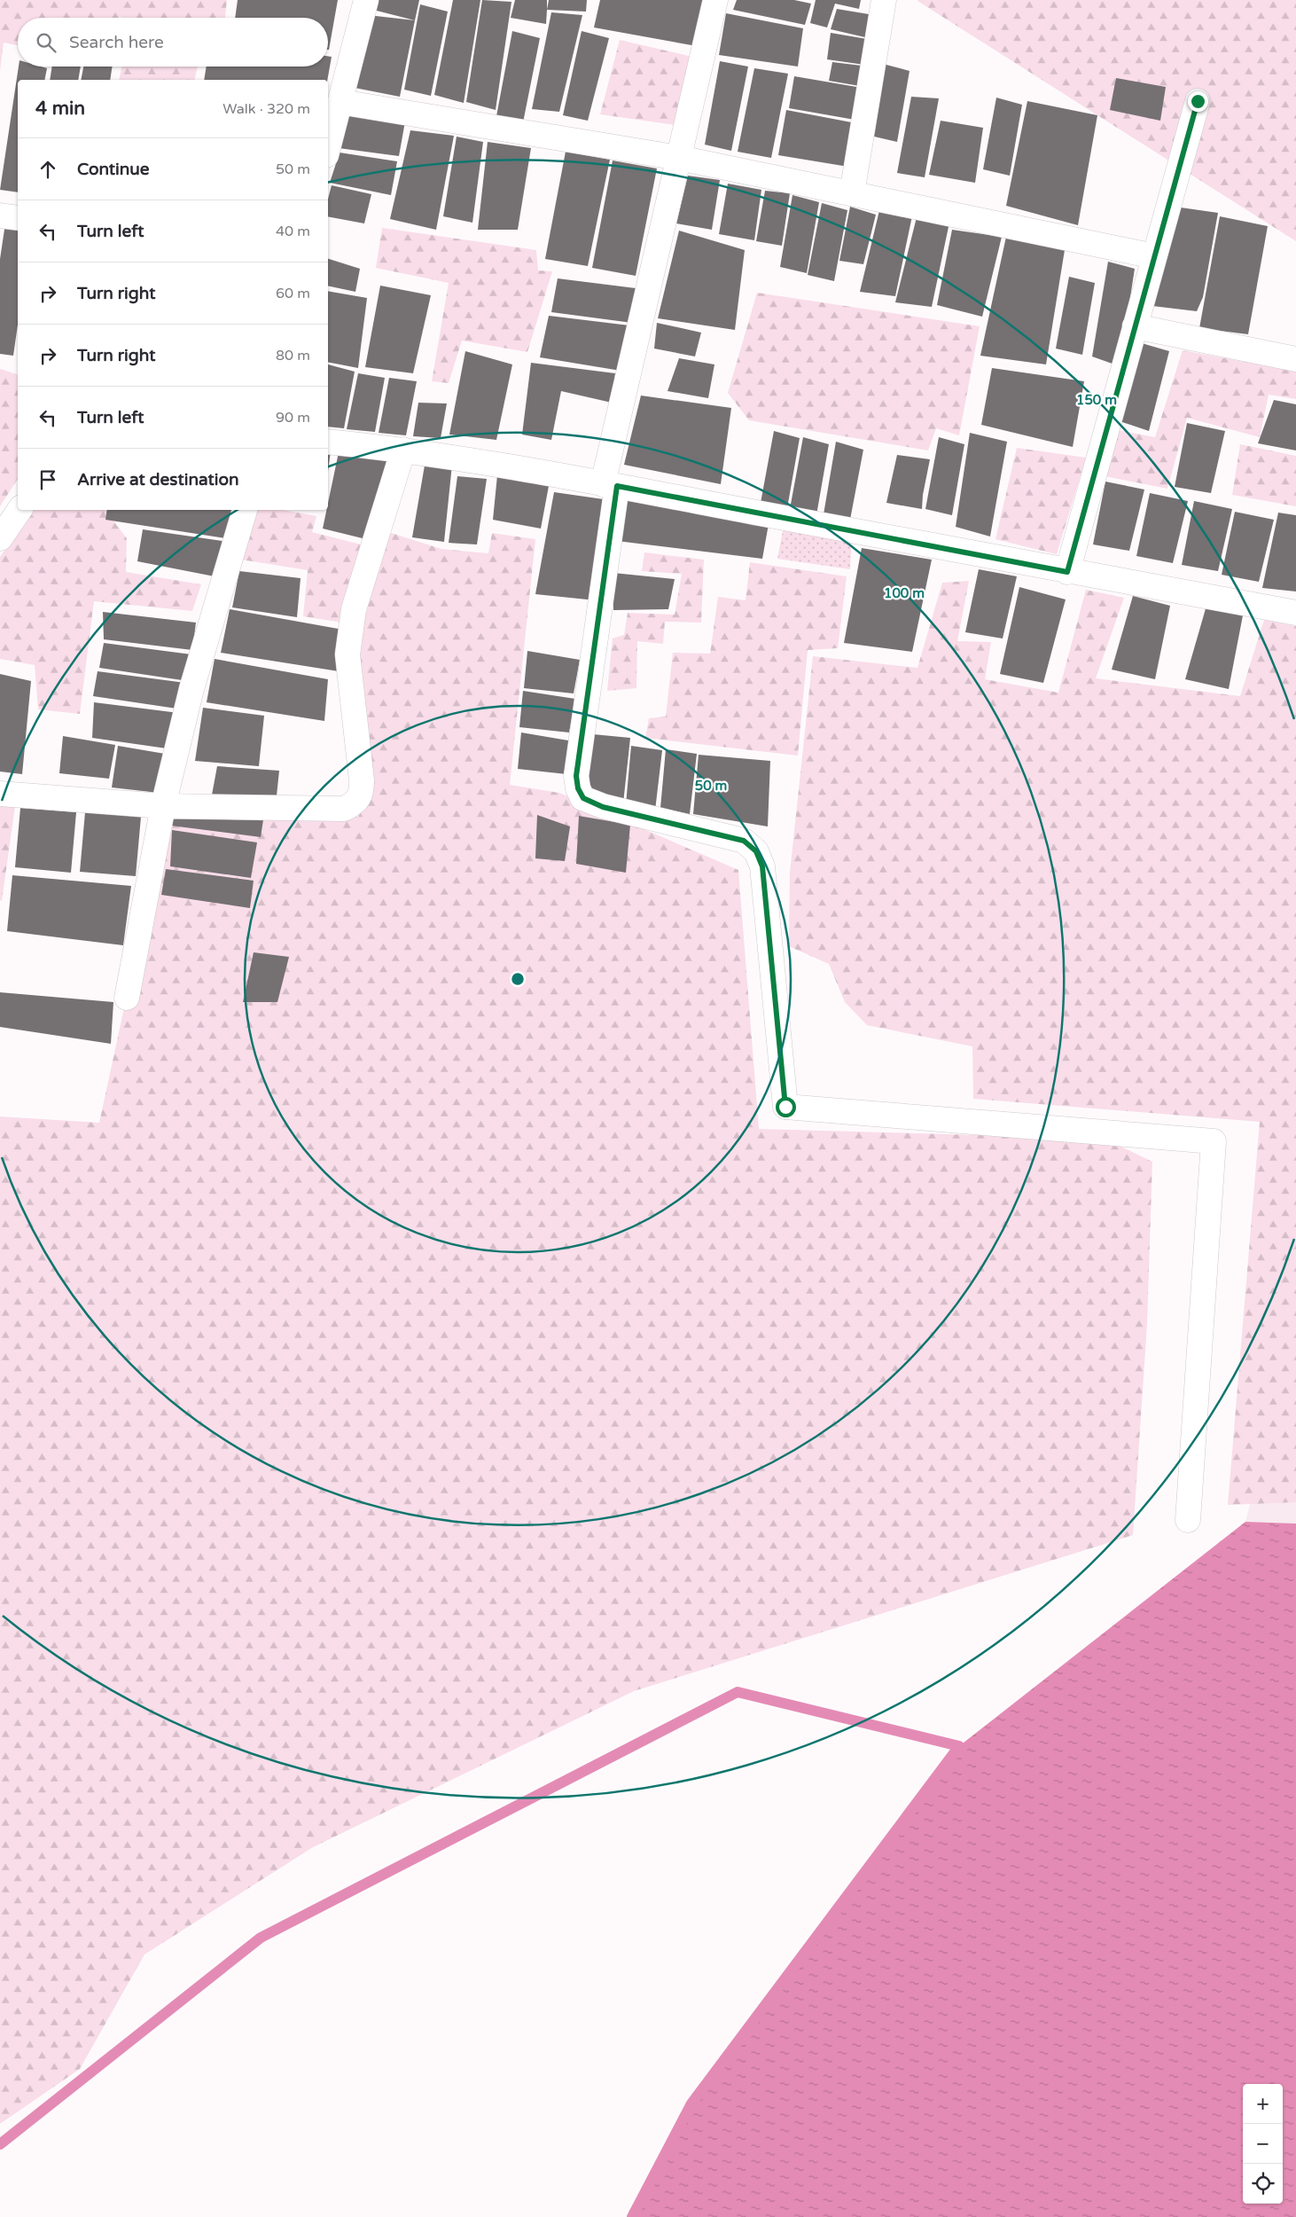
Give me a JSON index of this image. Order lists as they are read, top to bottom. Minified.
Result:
{"page":{"search":"Search here","heading":["4 min","Walk · 320 m"],"list":[["Continue","50 m"],["Turn left","40 m"],["Turn right","60 m"],["Turn right","80 m"],["Turn left","90 m"],"Arrive at destination"],"map_buttons":["+","−"]},"rings":["150 m","100 m","50 m"]}
